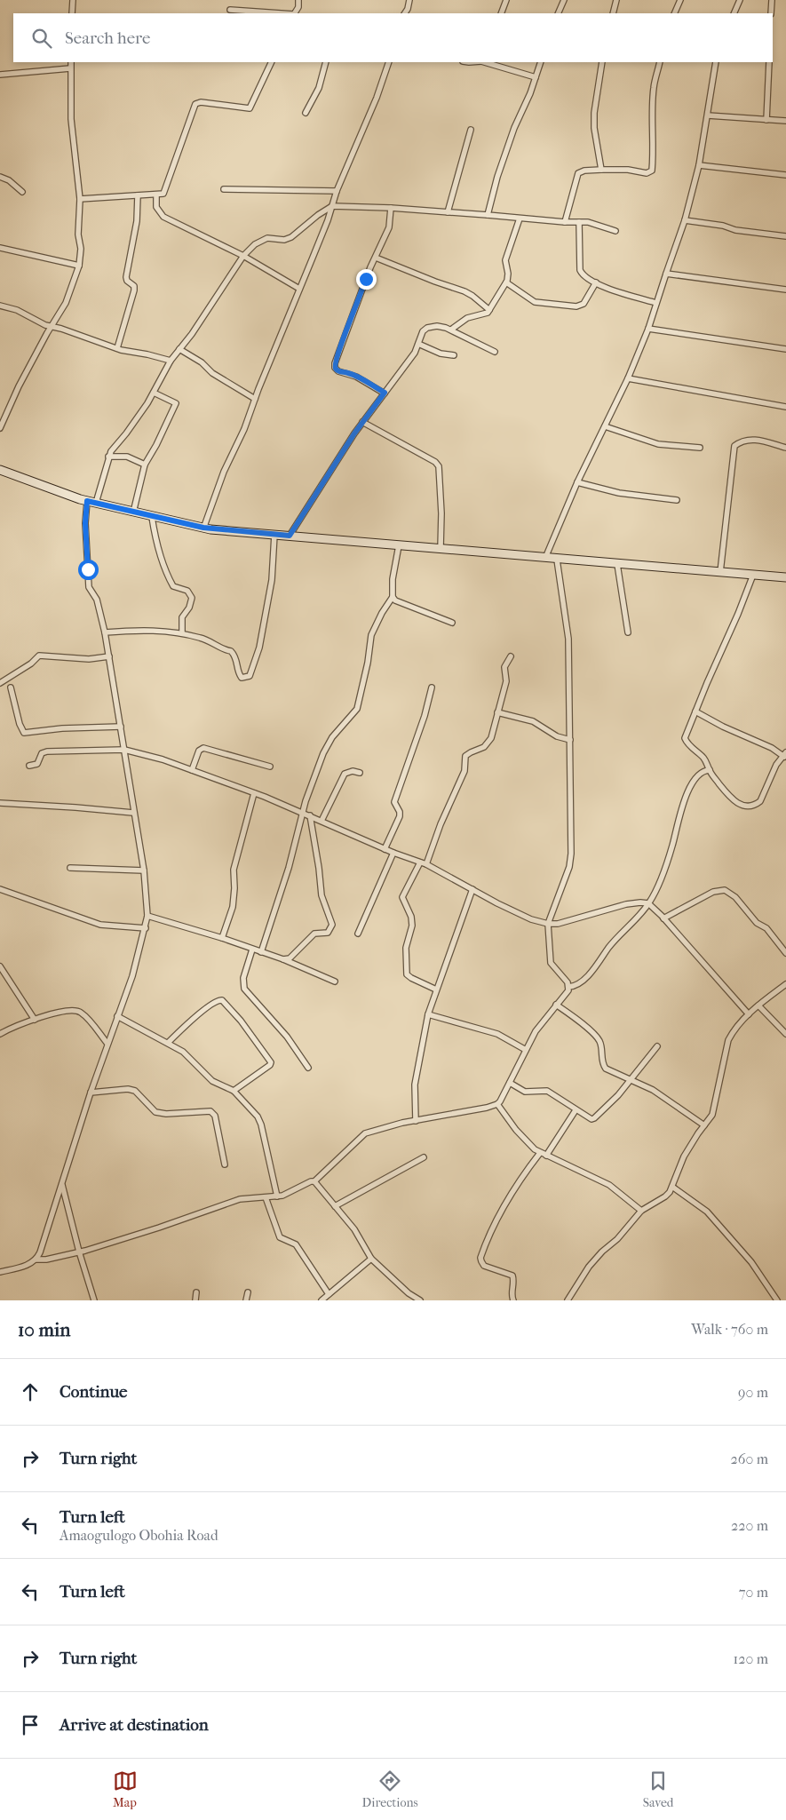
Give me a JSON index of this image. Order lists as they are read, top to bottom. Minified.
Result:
{"page":{"search":"Search here","heading":["10 min","Walk · 760 m"],"list":[["Continue","90 m"],["Turn right","260 m"],["Turn left","Amaogulogo Obohia Road","220 m"],["Turn left","70 m"],["Turn right","120 m"],"Arrive at destination"],"nav":["Map","Directions","Saved"]}}
